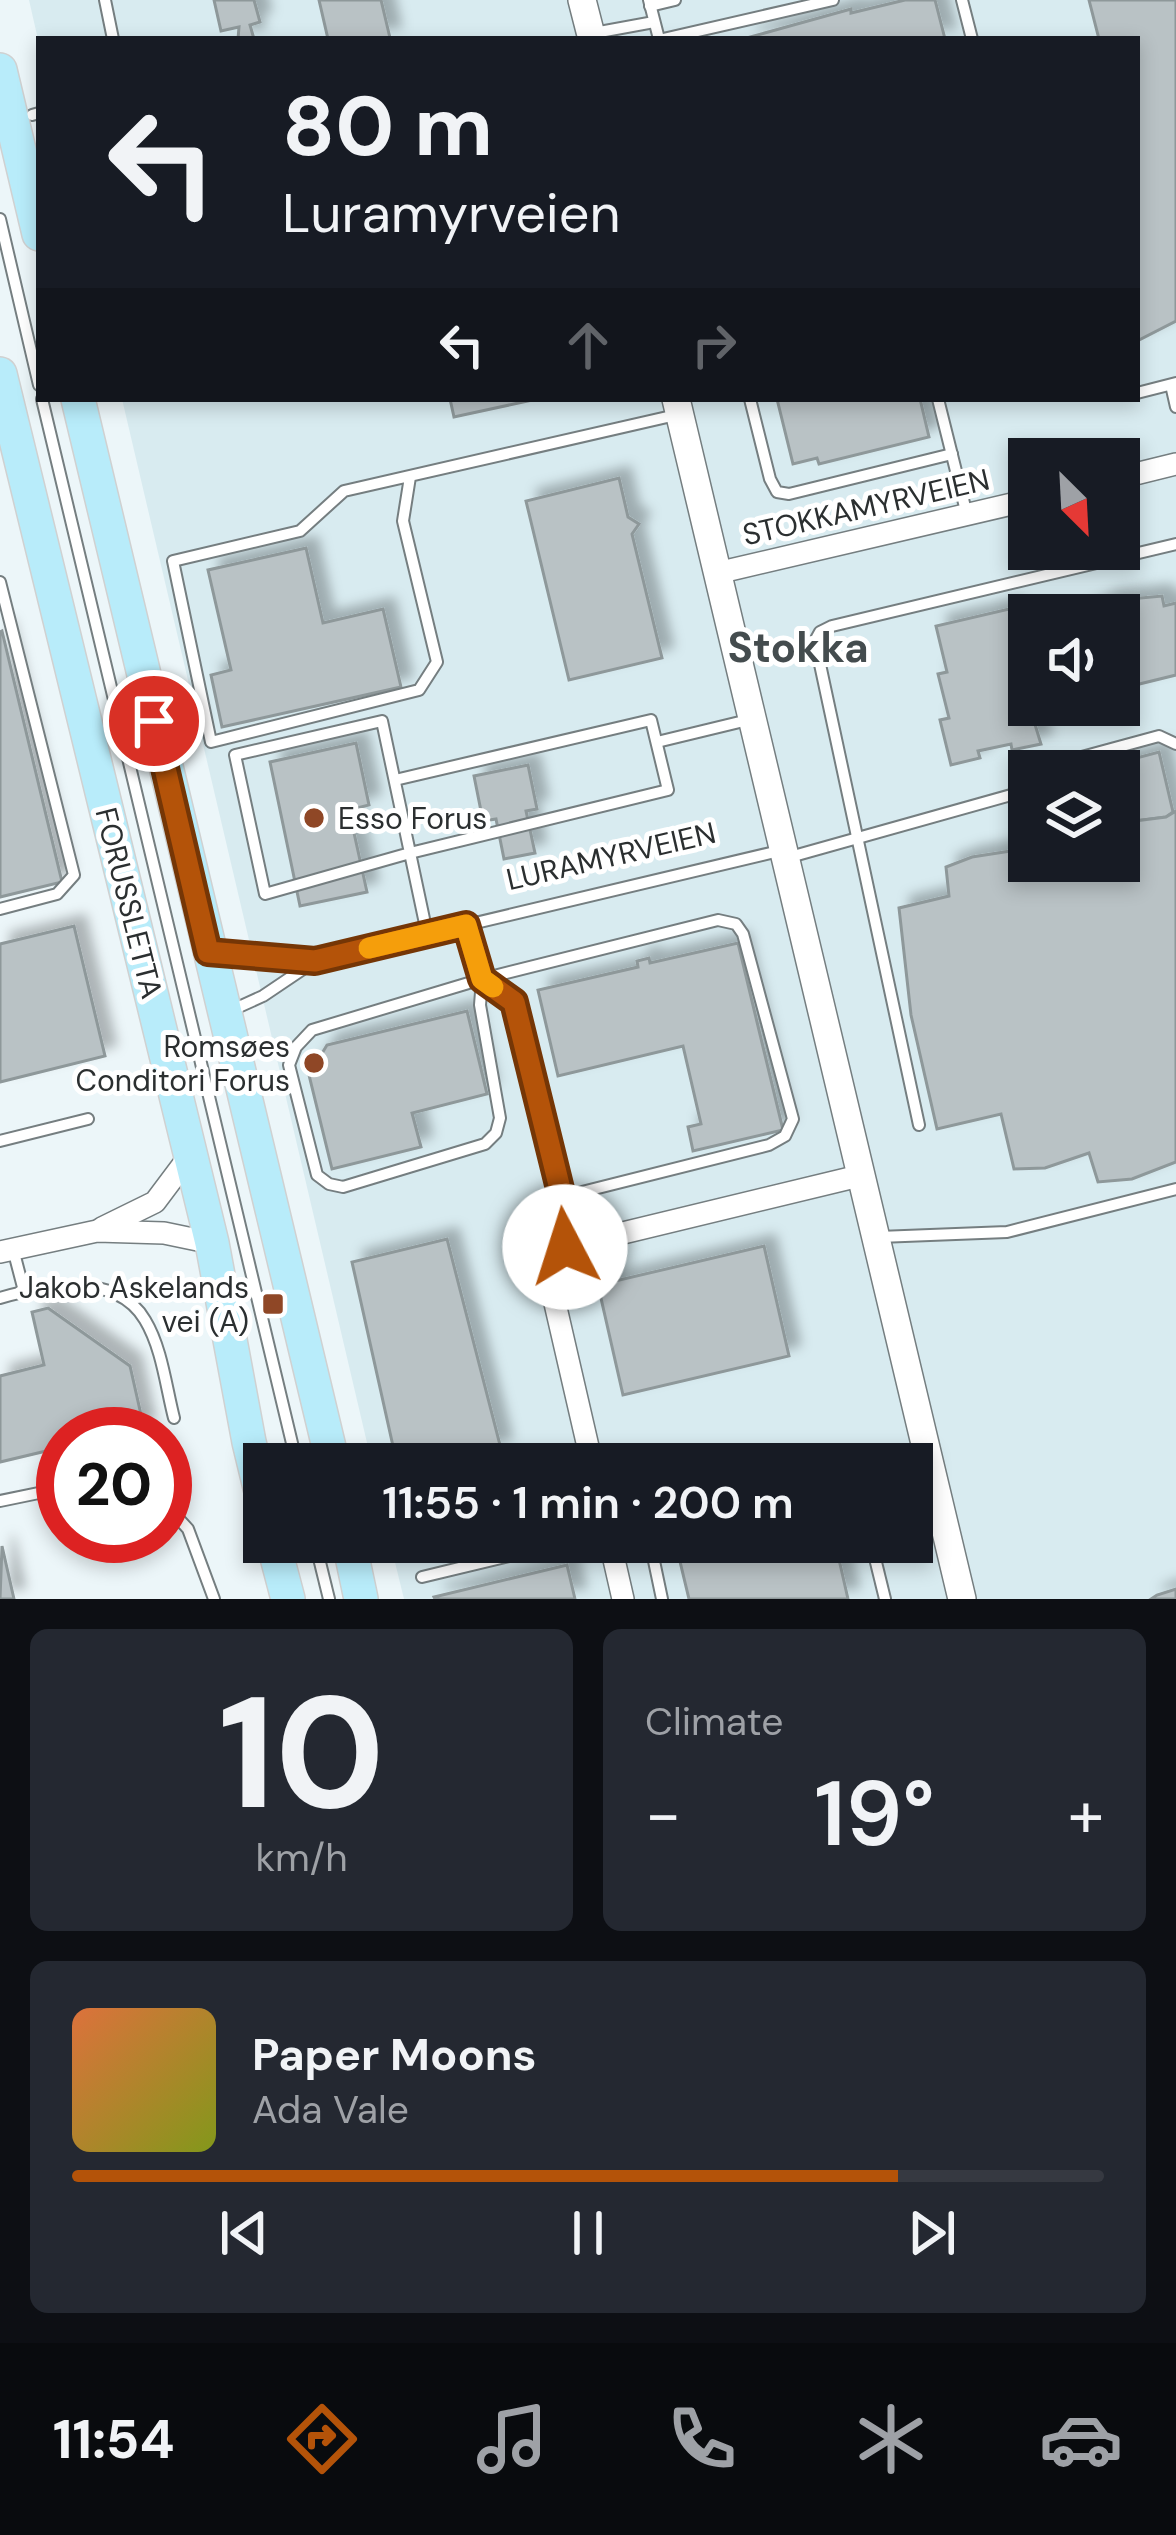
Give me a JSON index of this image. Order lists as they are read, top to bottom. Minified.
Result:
{"streets":{"main road":["FORUSSLETTA"],"street":["STOKKAMYRVEIEN"],"lane":["LURAMYRVEIEN"]},"districts":["Stokka"],"places":{"other":["Esso Forus","Romsøes Conditori Forus"],"transit":["Jakob Askelands vei (A)"]},"north":"bottom right","page":{"turn":["80 m","Luramyrveien"],"limit":"20","trip":"11:55 · 1 min · 200 m","tile":[["10","km/h"],"Climate"],"heat":["−","19°","+"],"song":["Paper Moons","Ada Vale"],"tabs":"11:54"}}
